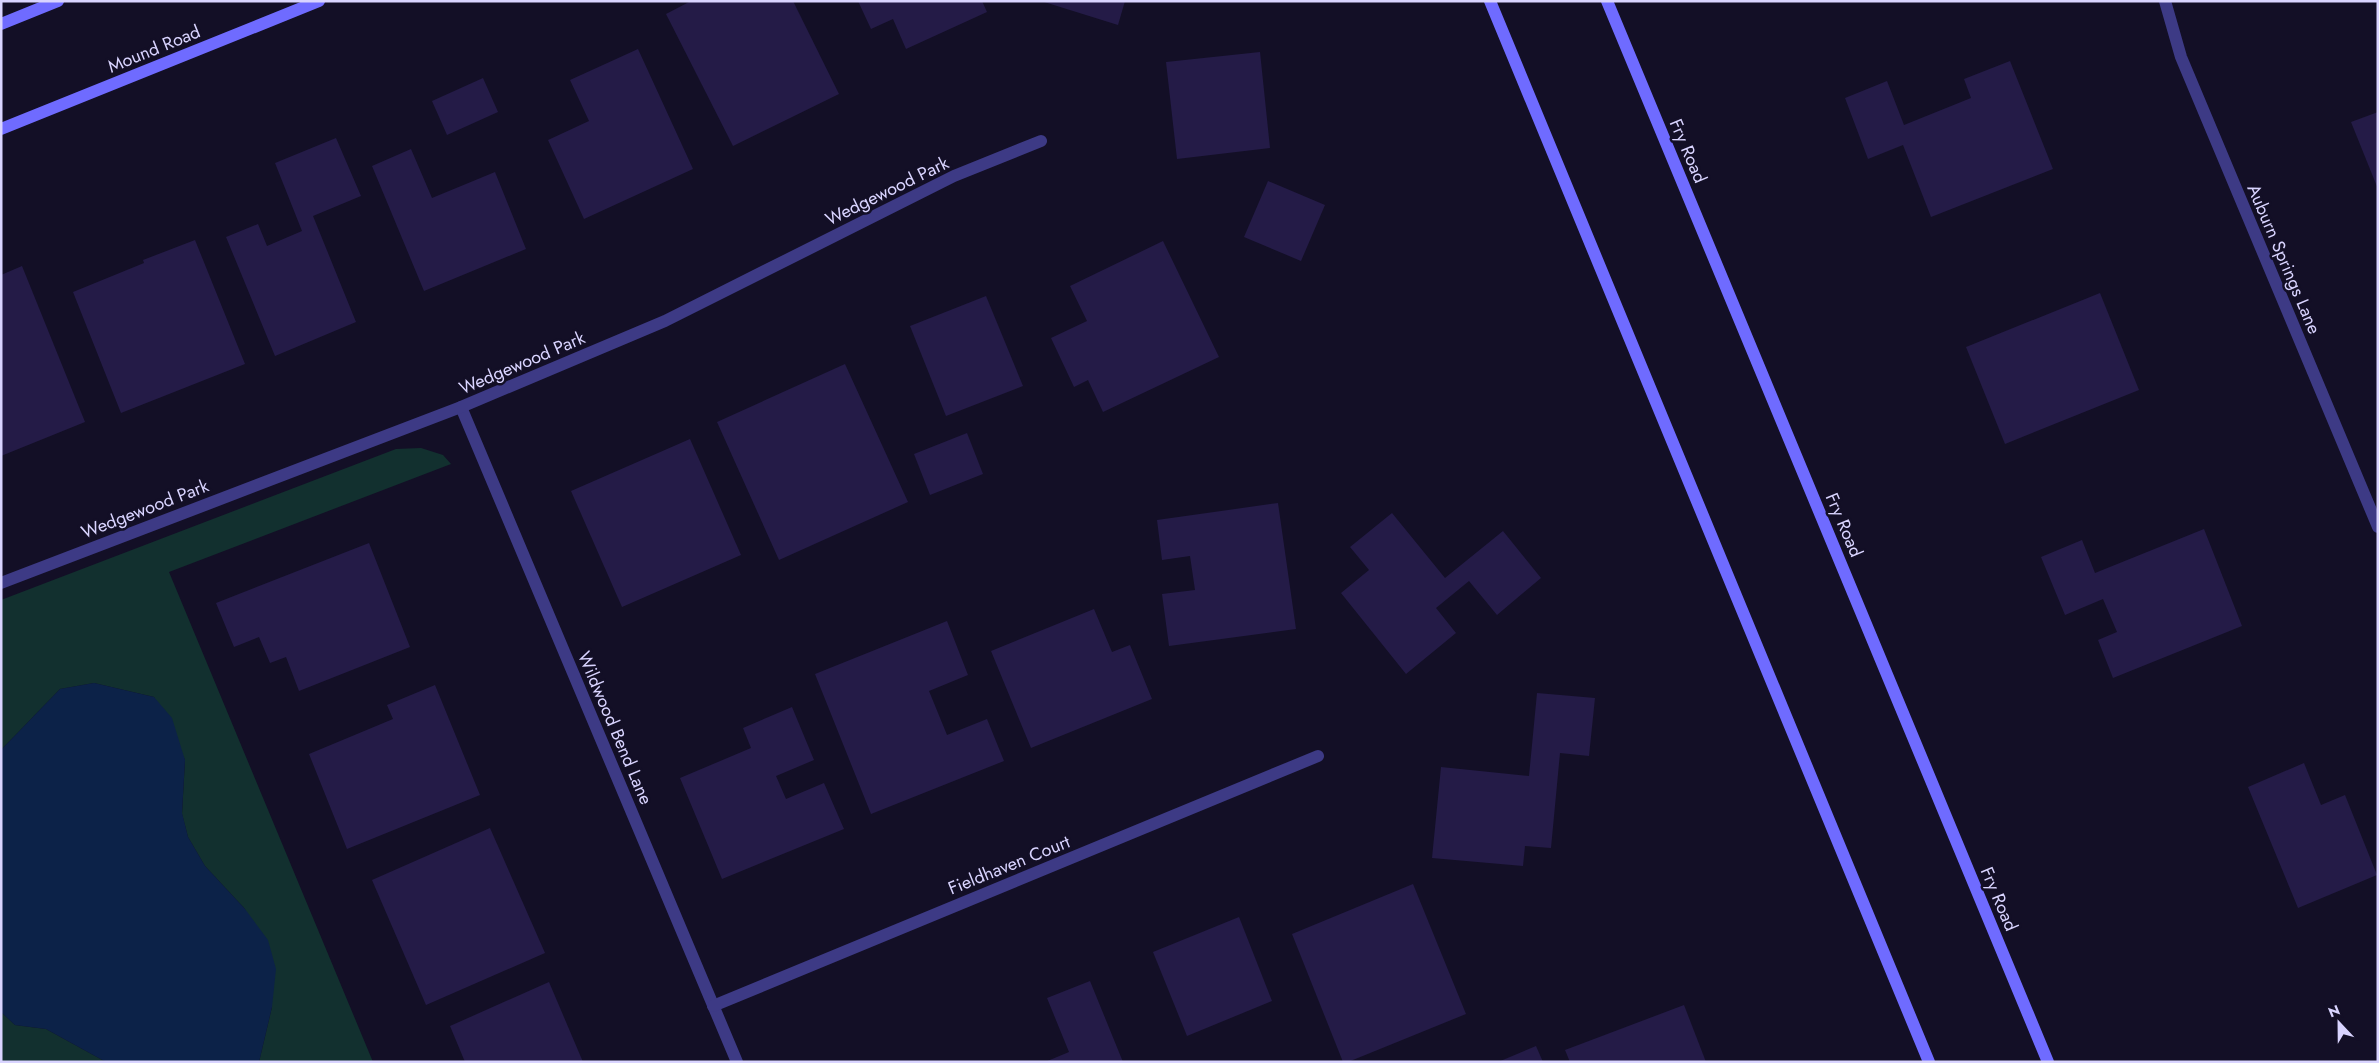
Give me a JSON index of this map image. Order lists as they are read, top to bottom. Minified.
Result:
{"streets":{"main road":["Mound Road","Fry Road"],"street":["Wedgewood Park","Auburn Springs Lane","Wildwood Bend Lane","Fieldhaven Court"]},"crossings":[["Wedgewood Park","Wildwood Bend Lane"],["Wildwood Bend Lane","Fieldhaven Court"]],"north":"top"}
